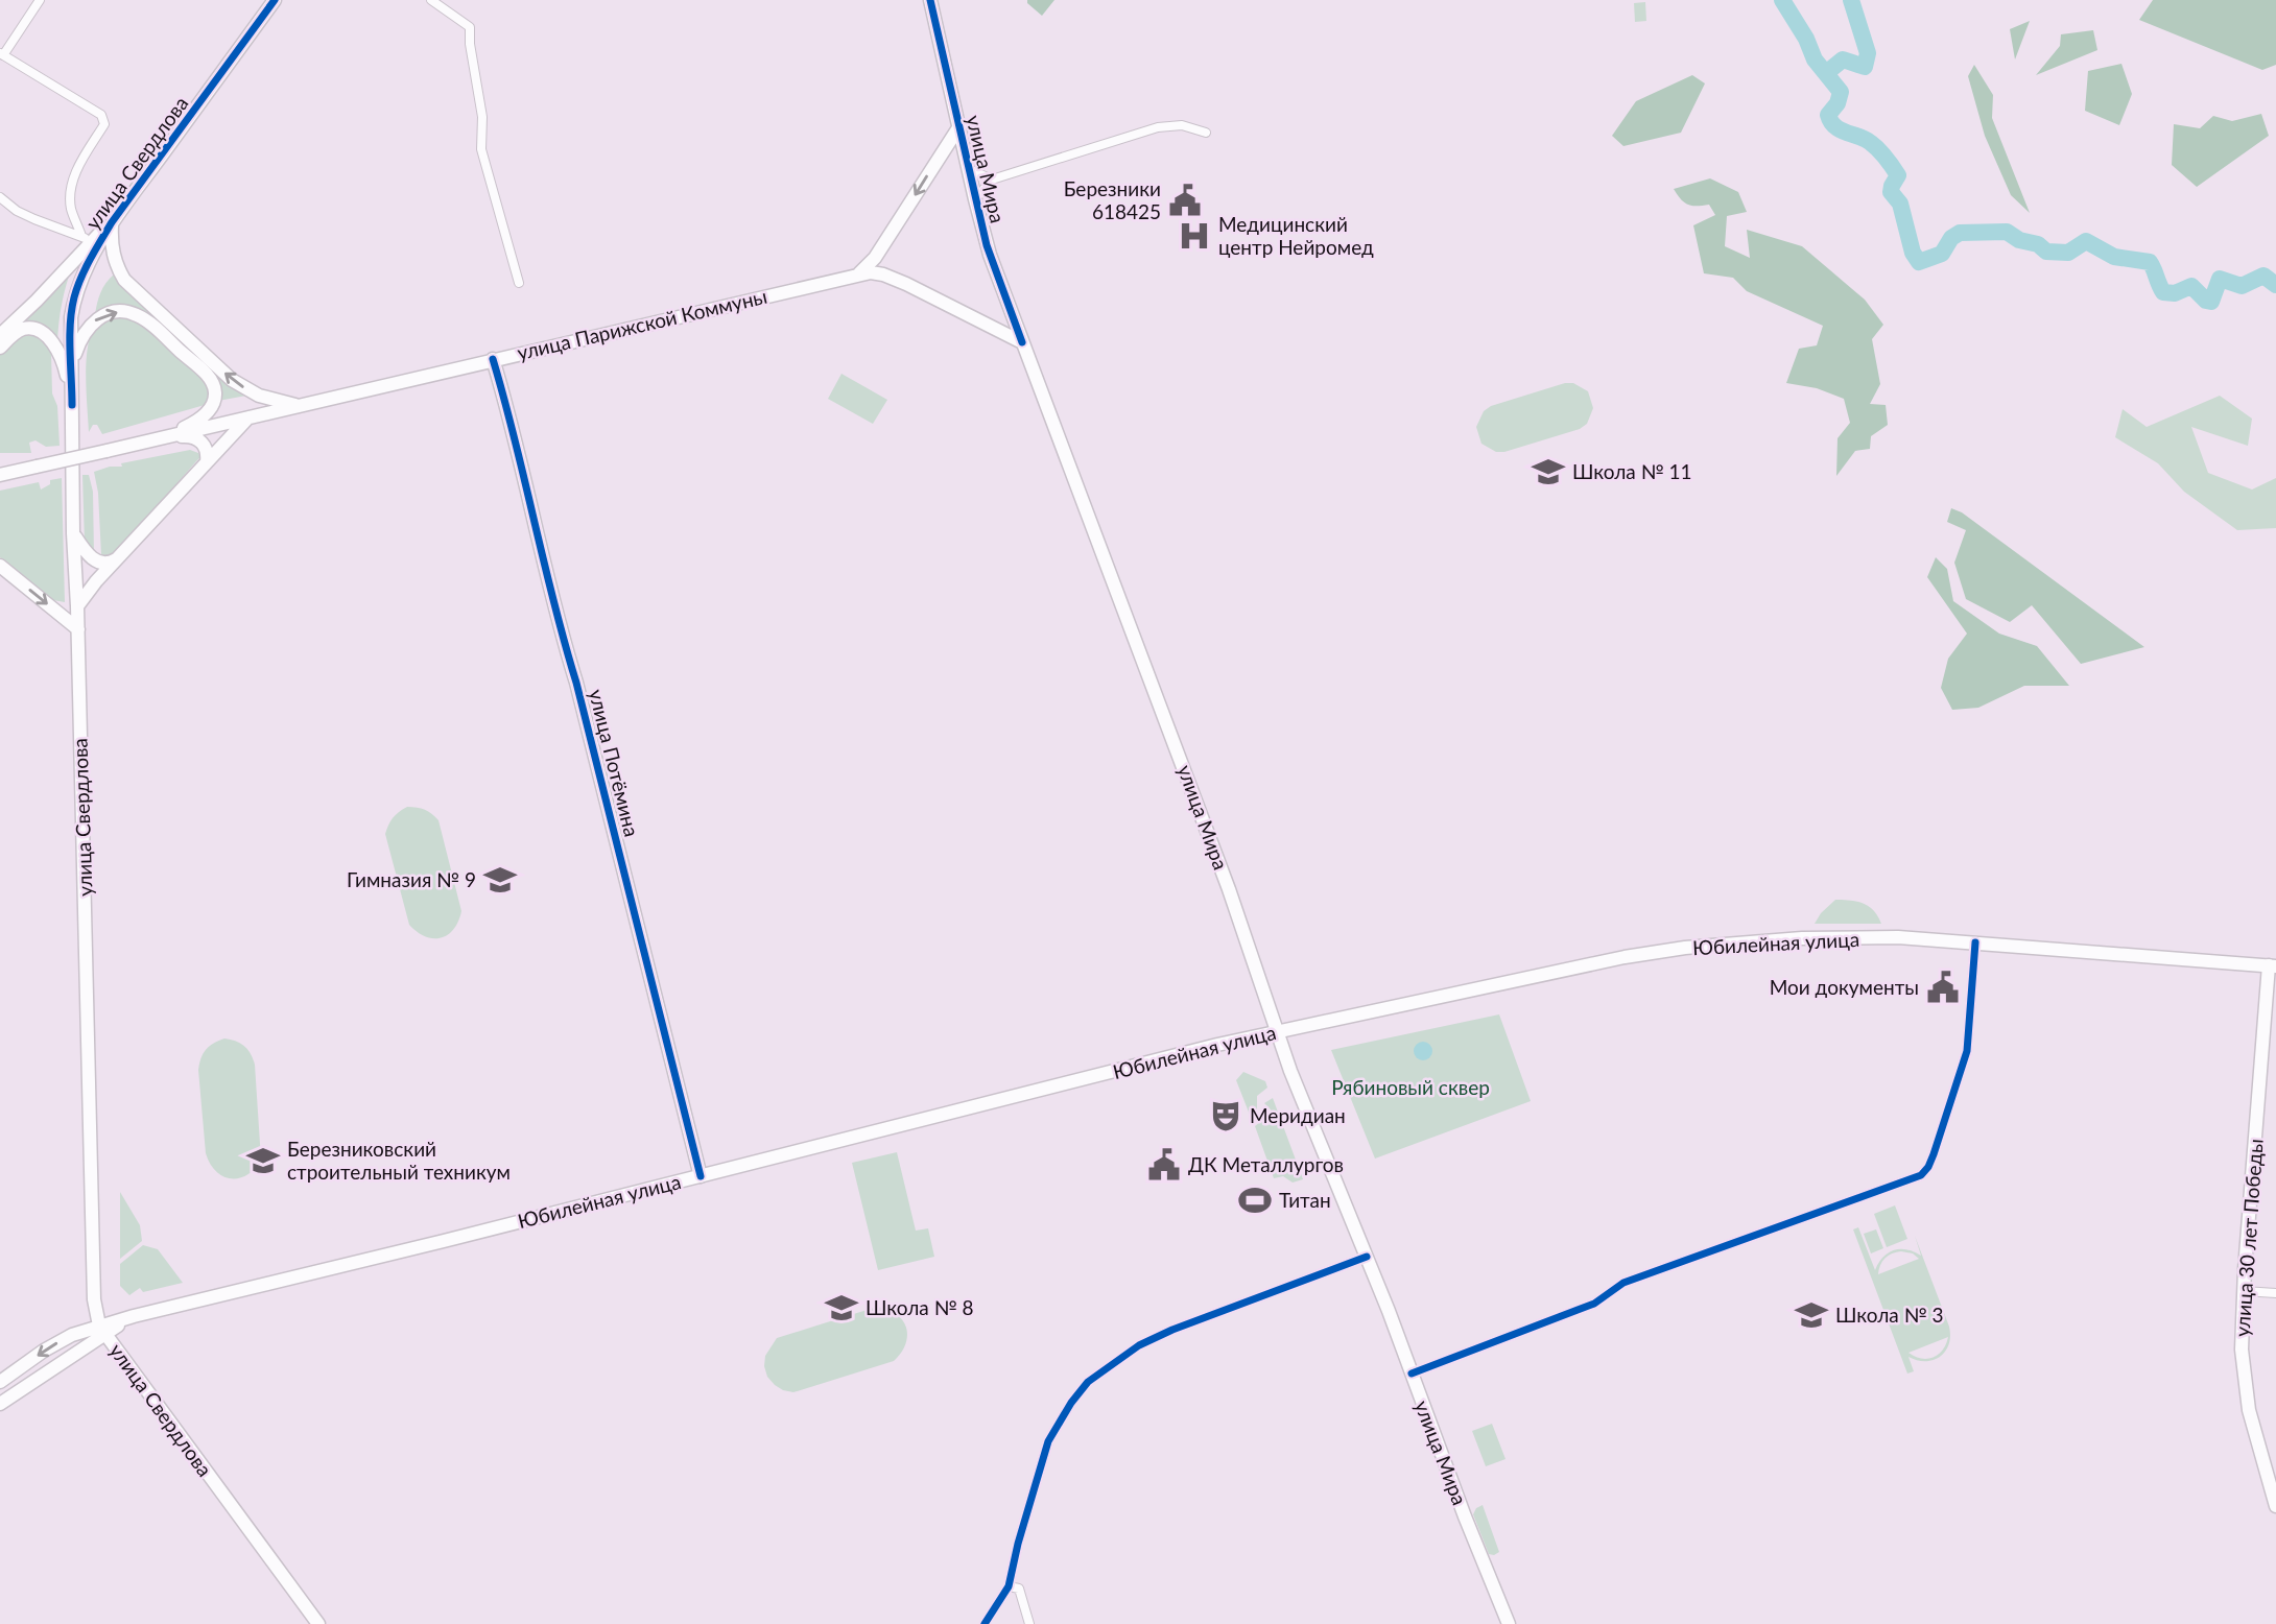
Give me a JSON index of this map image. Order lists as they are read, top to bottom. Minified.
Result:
{"streets":{"main road":["улица Свердлова","улица Мира","улица Парижской Коммуны","улица Потёмина","Юбилейная улица","улица 30 лет Победы"]},"crossings":[["улица Свердлова","Юбилейная улица"],["улица Мира","улица Парижской Коммуны"],["улица Мира","Юбилейная улица"],["улица Парижской Коммуны","улица Потёмина"],["улица Потёмина","Юбилейная улица"],["Юбилейная улица","улица 30 лет Победы"]],"parks":["Рябиновый сквер"],"places":{"public building":["Березники 618425","Мои документы","ДК Металлургов"],"hospital":["Медицинский центр Нейромед"],"school or university":["Школа № 11","Гимназия № 9","Березниковский строительный техникум","Школа № 8","Школа № 3"],"theatre":["Меридиан"],"sports":["Титан"]}}
